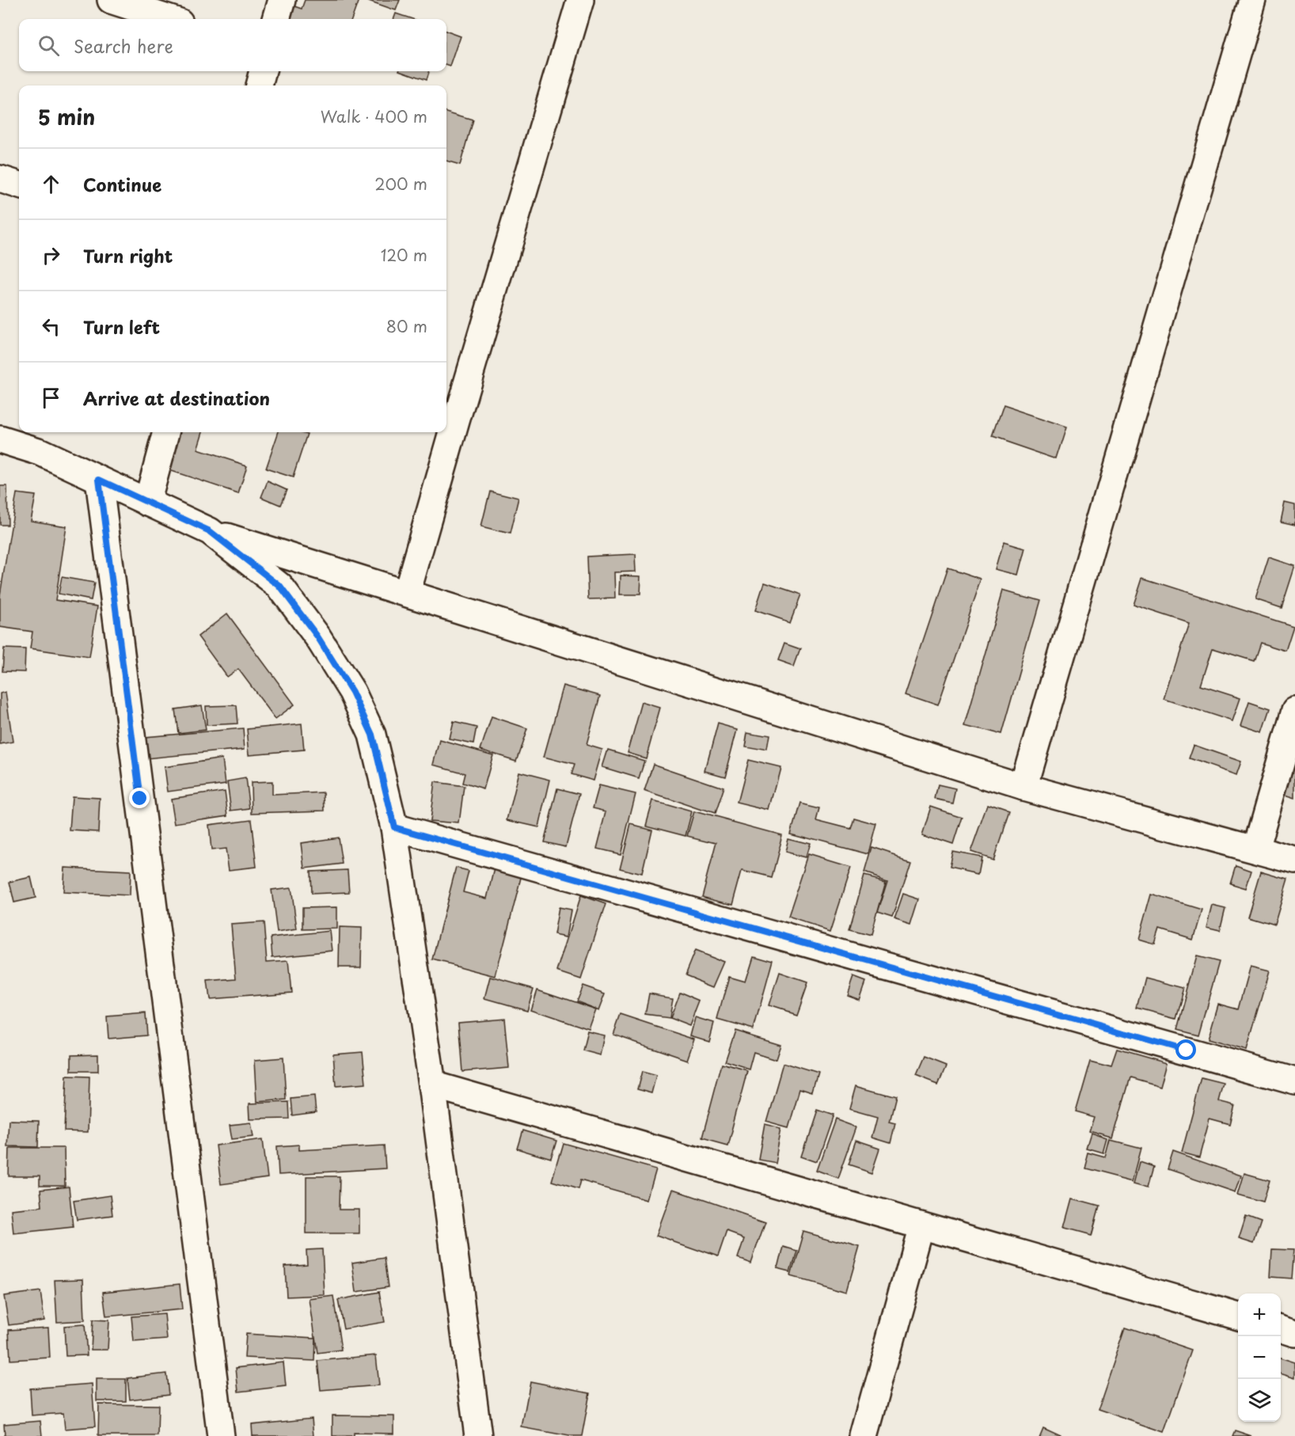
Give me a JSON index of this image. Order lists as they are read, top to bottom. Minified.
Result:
{"page":{"search":"Search here","heading":["5 min","Walk · 400 m"],"list":[["Continue","200 m"],["Turn right","120 m"],["Turn left","80 m"],"Arrive at destination"],"map_buttons":["+","−"]}}
